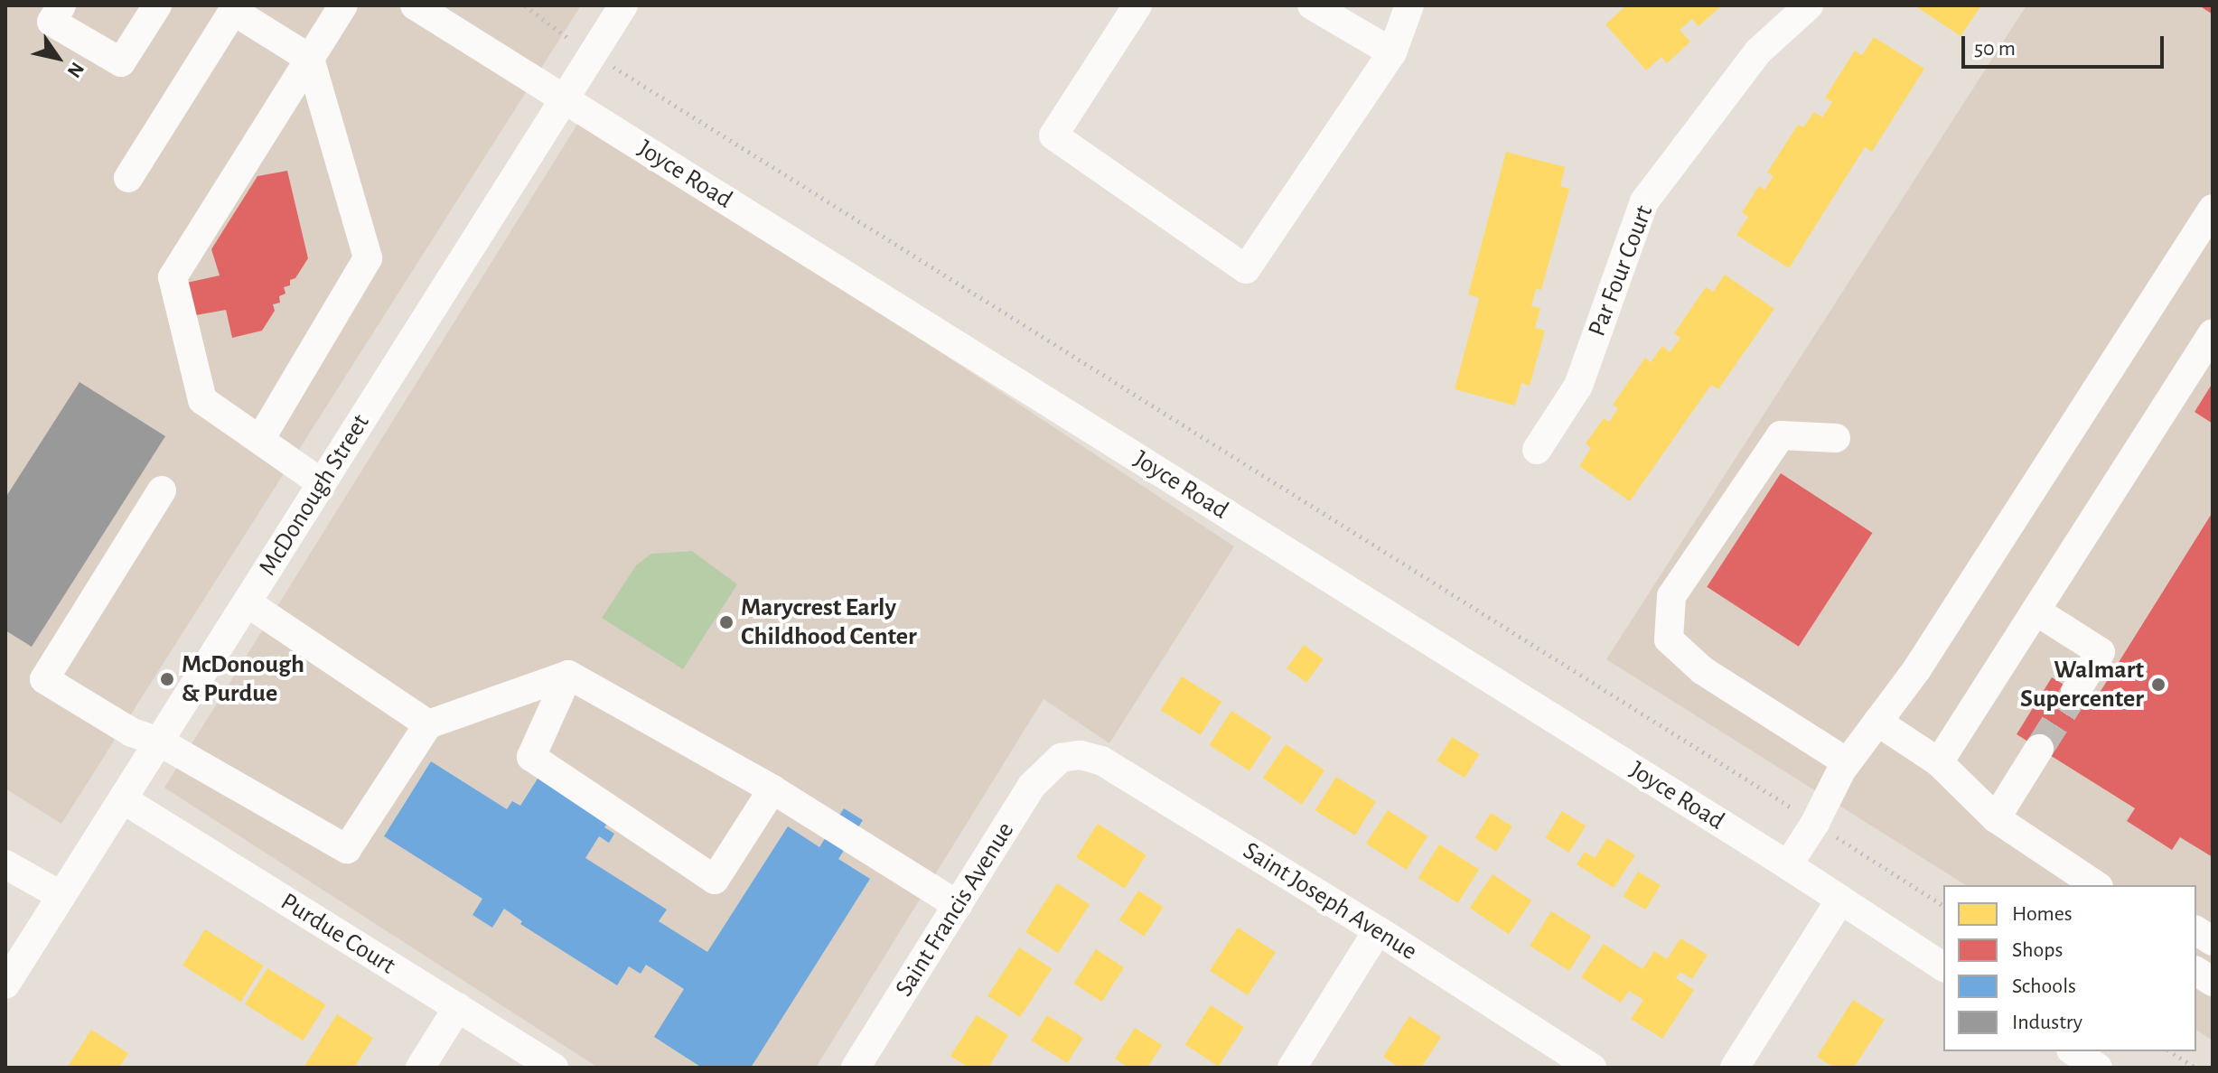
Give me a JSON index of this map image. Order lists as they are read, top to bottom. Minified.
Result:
{"streets":{"street":["Joyce Road","Par Four Court","McDonough Street","Saint Joseph Avenue","Saint Francis Avenue","Purdue Court"]},"crossings":[["Joyce Road","McDonough Street"],["McDonough Street","Purdue Court"],["Saint Joseph Avenue","Saint Francis Avenue"]],"places":["Marycrest Early Childhood Center","McDonough & Purdue","Walmart Supercenter"],"legend":["Homes","Shops","Schools","Industry"],"scale_bar":"50 m","north":"bottom right"}
